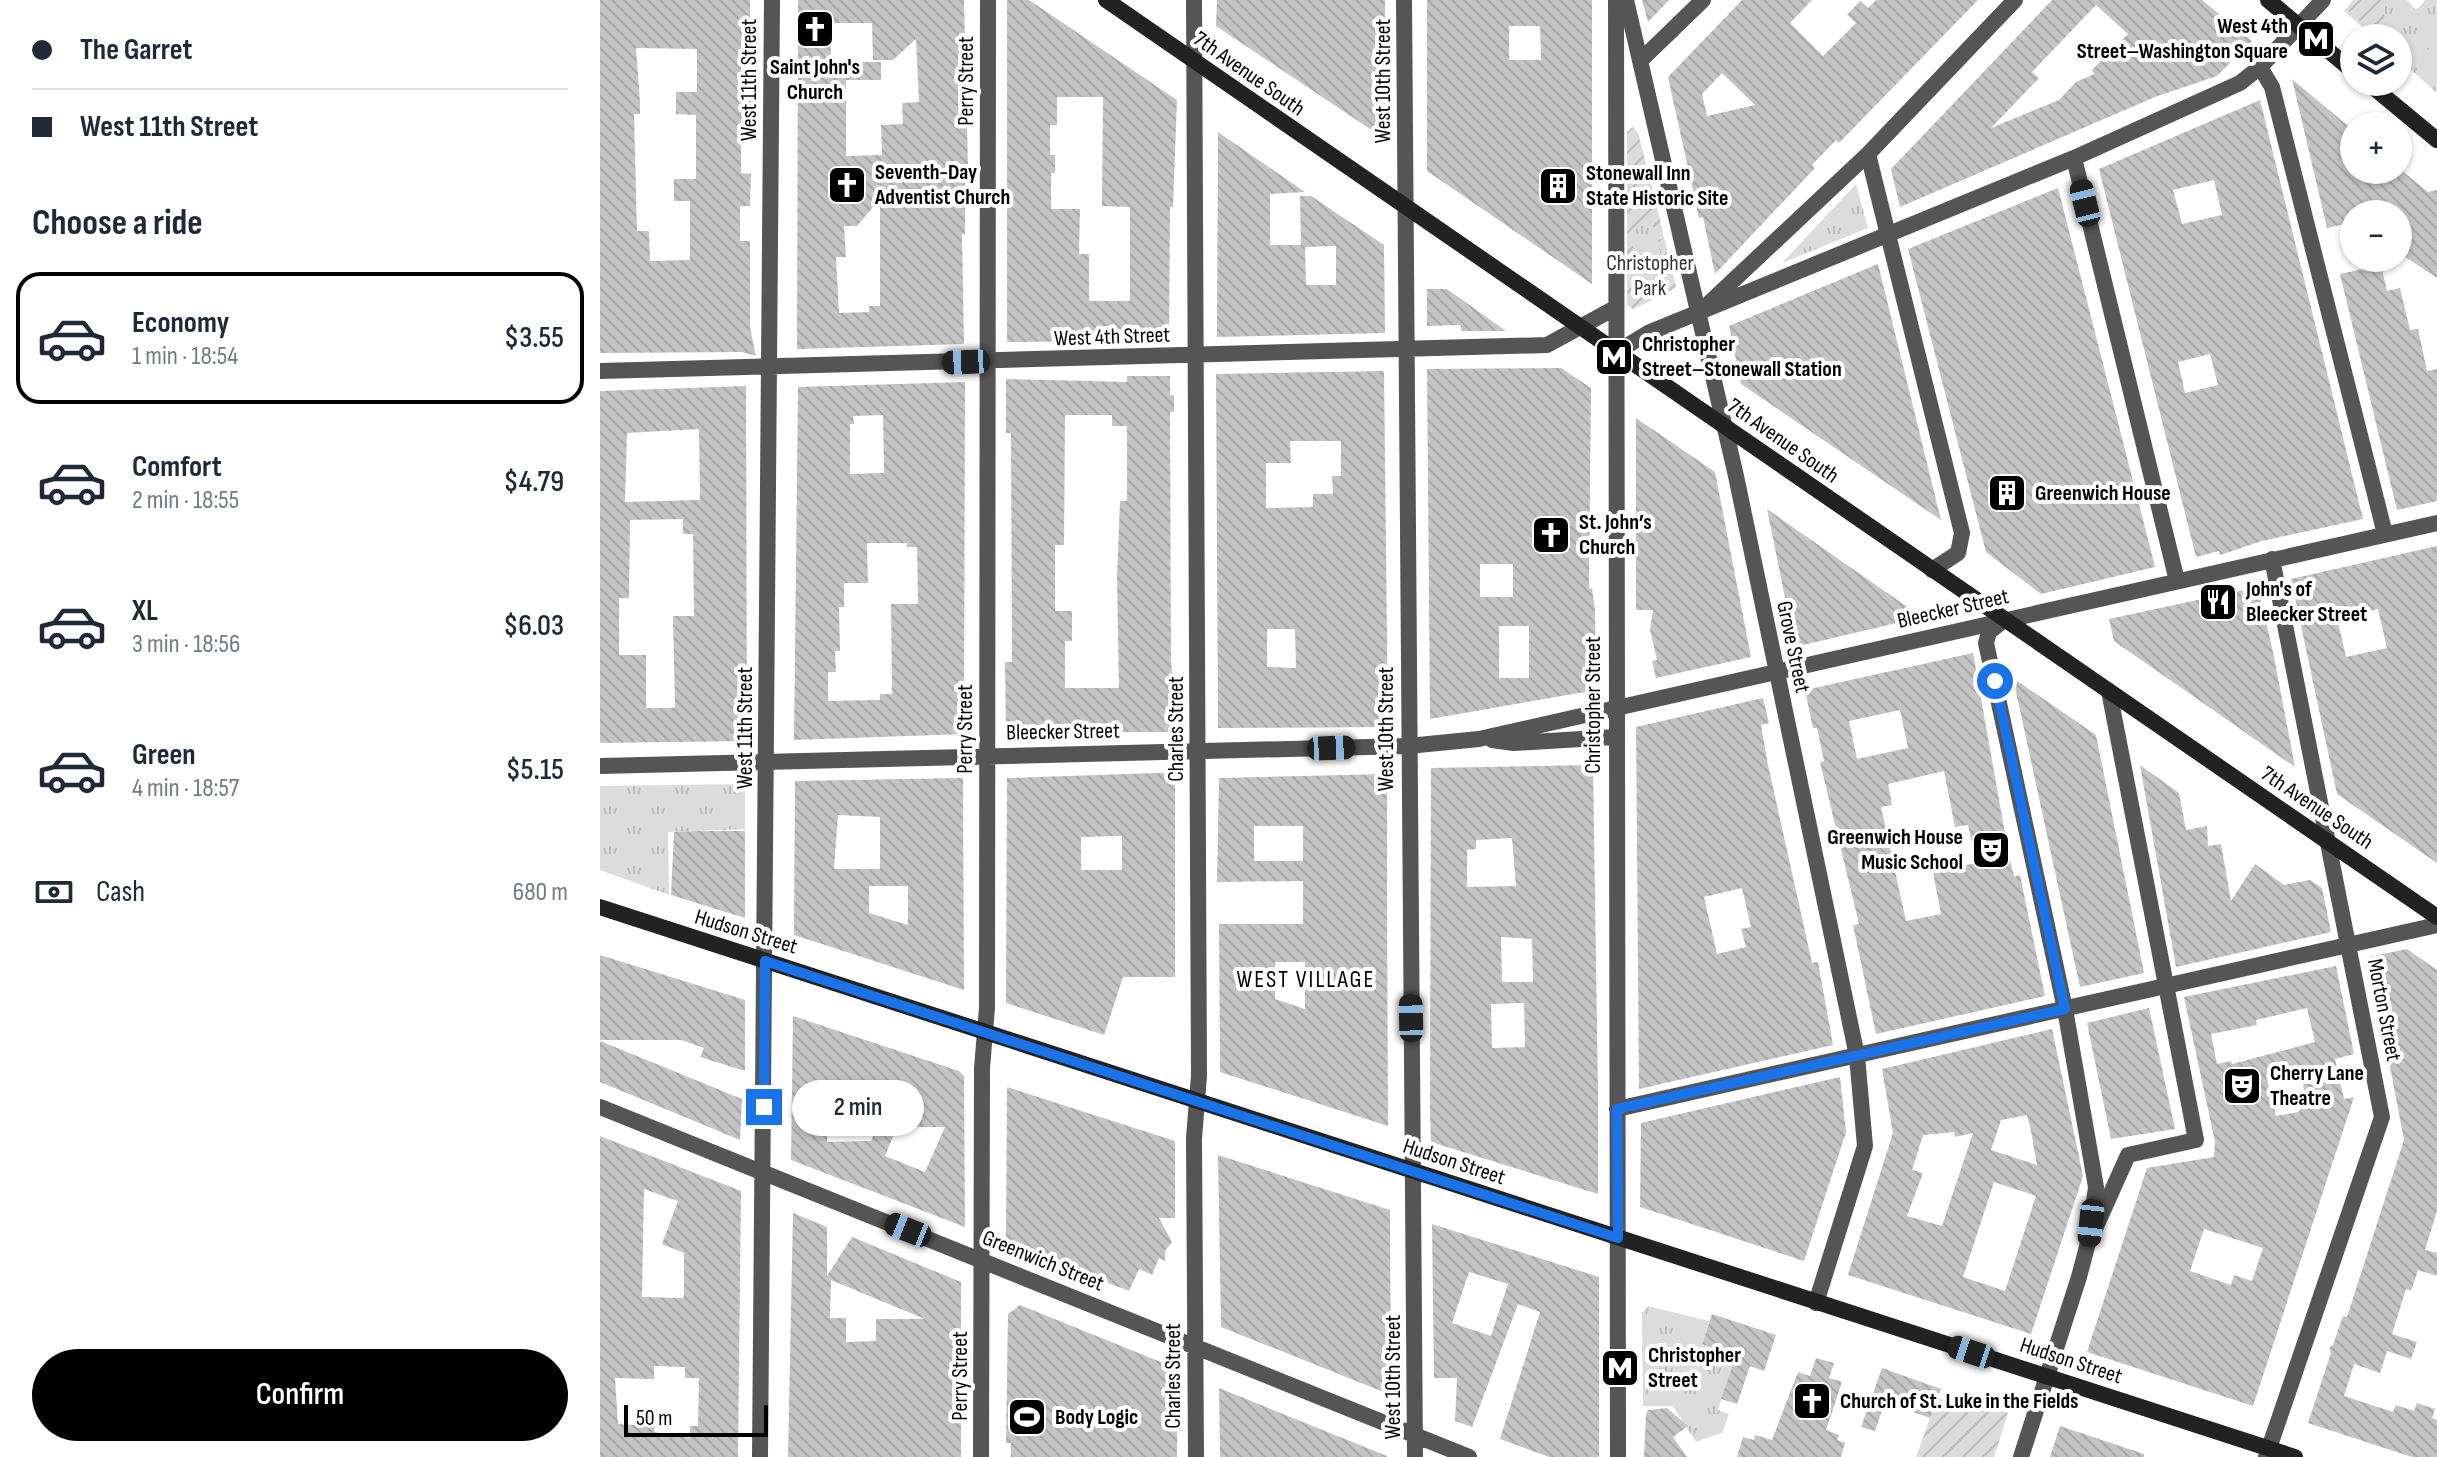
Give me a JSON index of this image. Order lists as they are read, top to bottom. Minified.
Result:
{"streets":{"main road":["7th Avenue South","Hudson Street"],"street":["West 11th Street","Perry Street","West 10th Street","West 4th Street","Bleecker Street","Grove Street","Christopher Street","Charles Street","Morton Street","Greenwich Street"]},"crossings":[["7th Avenue South","West 10th Street"],["7th Avenue South","West 4th Street"],["7th Avenue South","Bleecker Street"],["7th Avenue South","Grove Street"],["7th Avenue South","Christopher Street"],["7th Avenue South","Charles Street"],["7th Avenue South","Morton Street"],["West 11th Street","West 4th Street"],["West 11th Street","Bleecker Street"],["West 11th Street","Hudson Street"],["West 11th Street","Greenwich Street"],["Perry Street","West 4th Street"],["Perry Street","Bleecker Street"],["Perry Street","Hudson Street"],["Perry Street","Greenwich Street"],["West 10th Street","West 4th Street"],["West 10th Street","Bleecker Street"],["West 10th Street","Hudson Street"],["West 10th Street","Greenwich Street"],["West 4th Street","Christopher Street"],["West 4th Street","Charles Street"],["Bleecker Street","Grove Street"],["Bleecker Street","Christopher Street"],["Bleecker Street","Charles Street"],["Bleecker Street","Morton Street"],["Grove Street","Hudson Street"],["Christopher Street","Hudson Street"],["Charles Street","Hudson Street"],["Charles Street","Greenwich Street"],["Hudson Street","Morton Street"]],"districts":["WEST VILLAGE"],"parks":["Christopher Park"],"places":{"church":["Saint John's Church","Seventh-Day Adventist Church","St. John’s Church","Church of St. Luke in the Fields"],"metro station":["West 4th Street–Washington Square","Christopher Street–Stonewall Station","Christopher Street"],"building":["Stonewall Inn State Historic Site","Greenwich House"],"restaurant":["John's of Bleecker Street"],"theatre":["Greenwich House Music School","Cherry Lane Theatre"],"sports":["Body Logic"]},"scale_bar":"50 m","page":{"banner":["The Garret","West 11th Street"],"map_buttons":["+","−"],"heading":"Choose a ride","list":[{"name":"Economy","note":"1 min · 18:54","value":"$3.55"},{"name":"Comfort","note":"2 min · 18:55","value":"$4.79"},{"name":"XL","note":"3 min · 18:56","value":"$6.03"},{"name":"Green","note":"4 min · 18:57","value":"$5.15"}],"pay":["Cash","680 m"],"bubble":"2 min","buttons":"Confirm","scale":"50 m"}}
